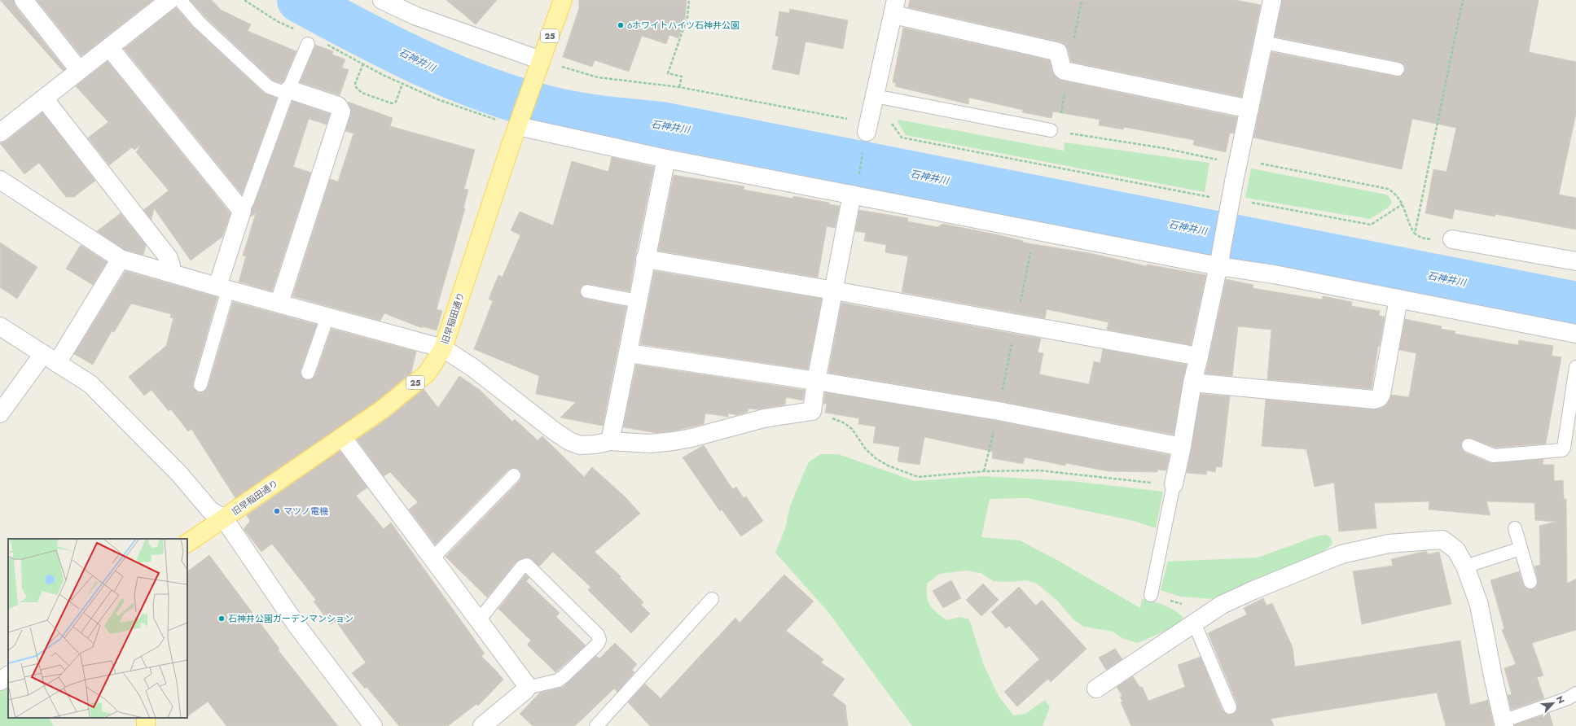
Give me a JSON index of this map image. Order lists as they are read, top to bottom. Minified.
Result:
{"streets":{"main road":["25","旧早稲田通り"]},"water":["石神井川"],"places":["6ホワイトハイツ石神井公園","マツノ電機","石神井公園ガーデンマンション"],"north":"top right"}
